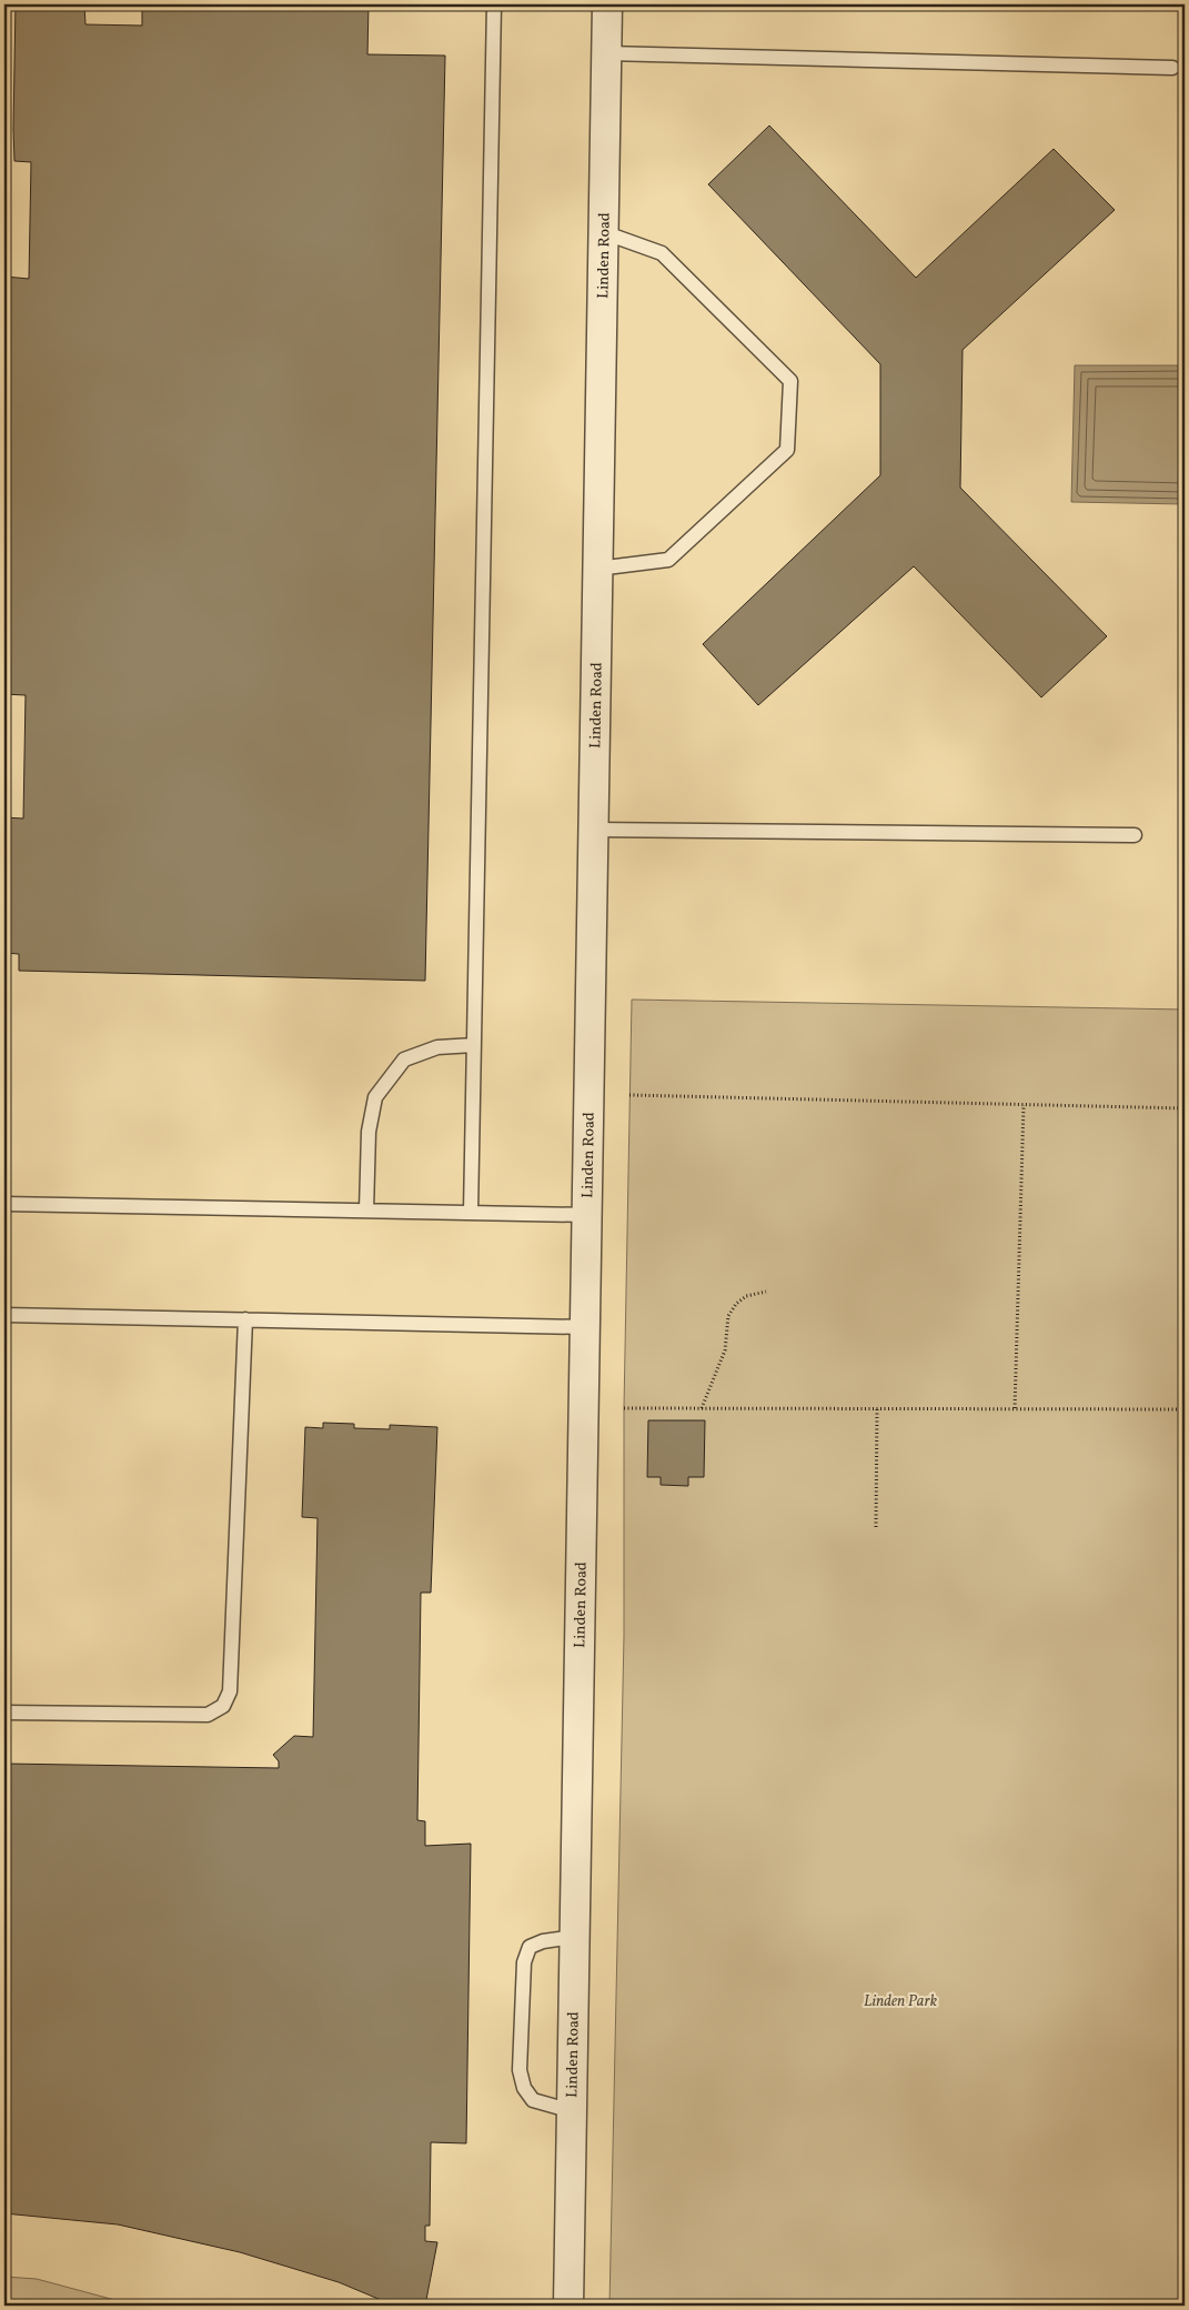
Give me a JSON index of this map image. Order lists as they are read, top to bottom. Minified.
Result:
{"streets":{"street":["Linden Road"]},"parks":["Linden Park"]}
